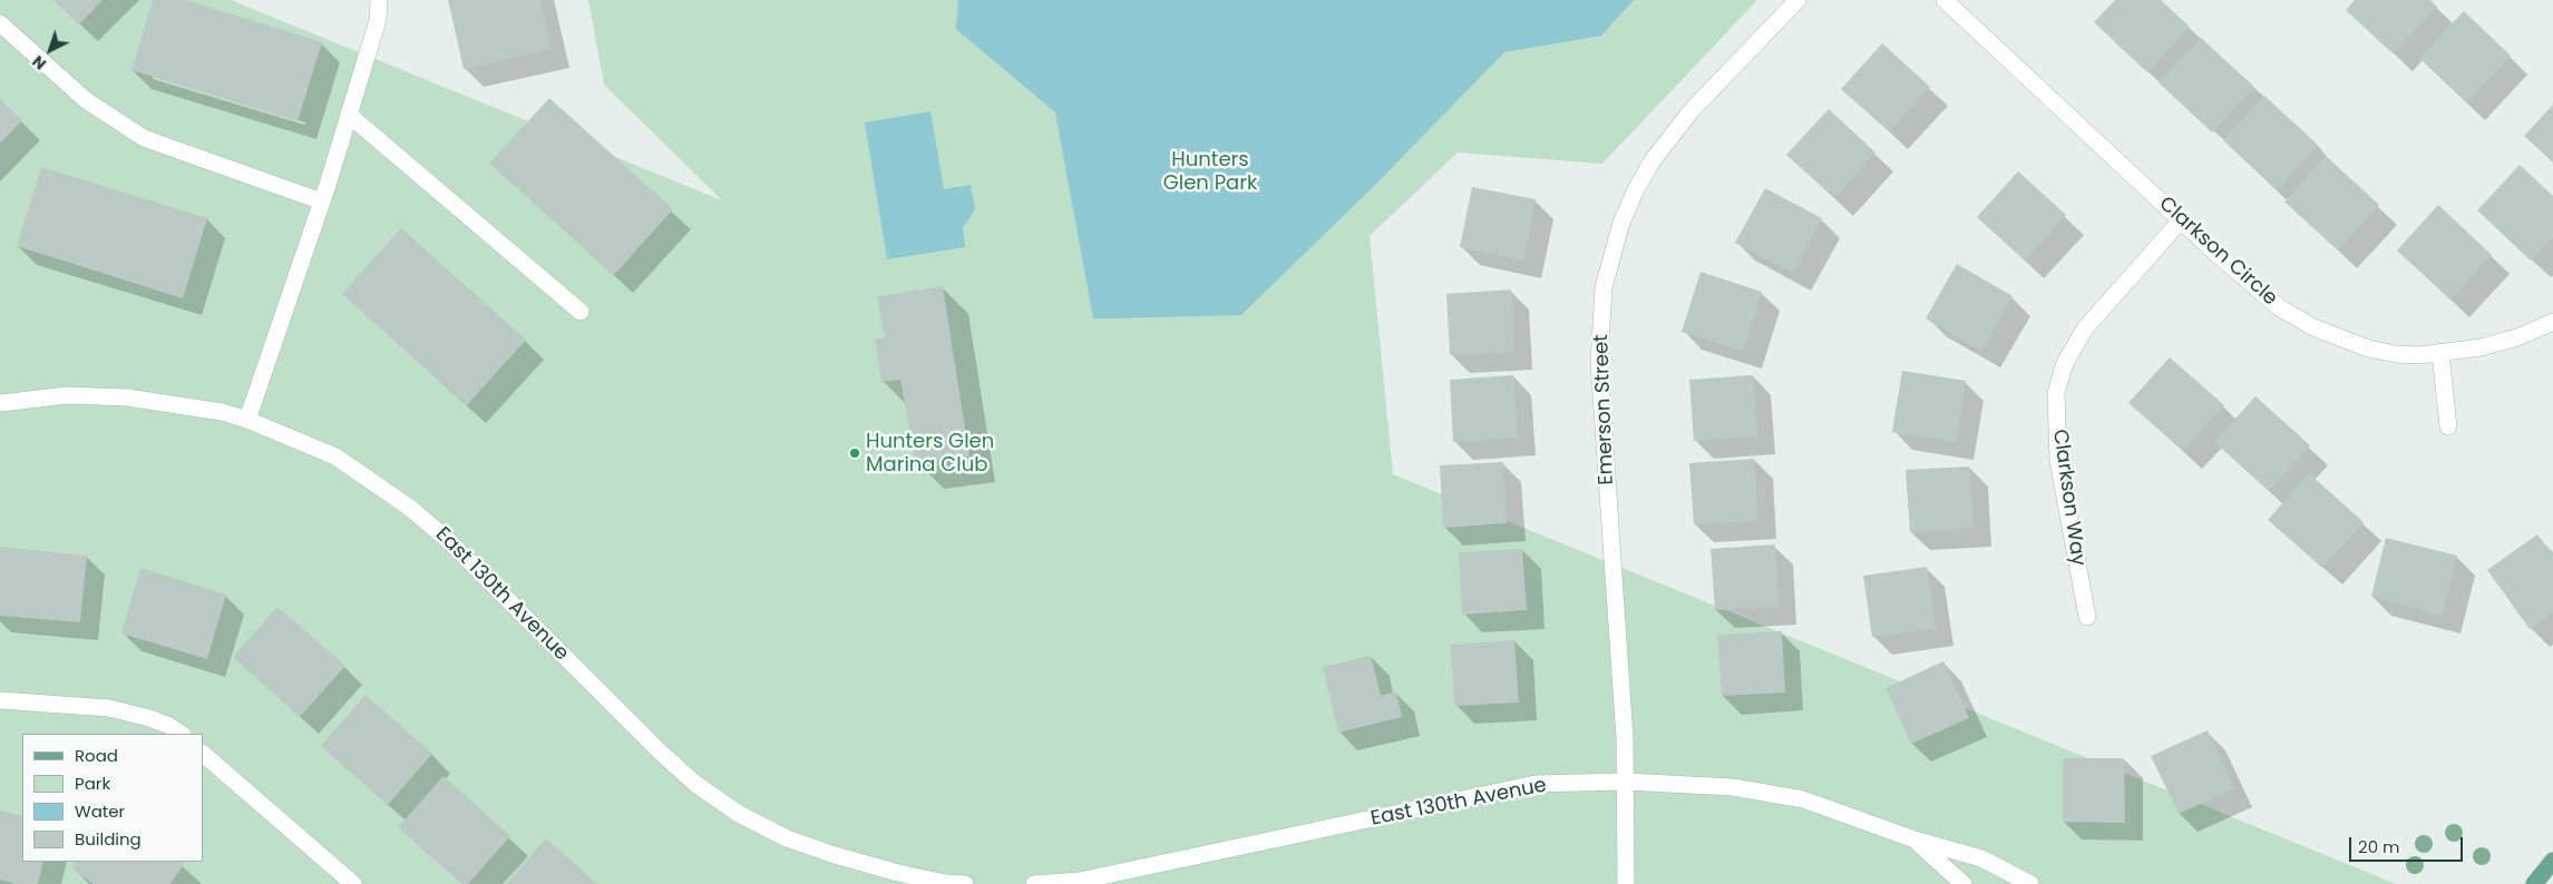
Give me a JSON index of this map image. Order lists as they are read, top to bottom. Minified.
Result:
{"streets":{"street":["Clarkson Circle","Emerson Street","Clarkson Way","East 130th Avenue"]},"crossings":[["Clarkson Circle","Clarkson Way"],["Emerson Street","East 130th Avenue"]],"parks":["Hunters Glen Park"],"places":["Hunters Glen Marina Club"],"legend":["Road","Park","Water","Building"],"scale_bar":"20 m","north":"bottom left"}
